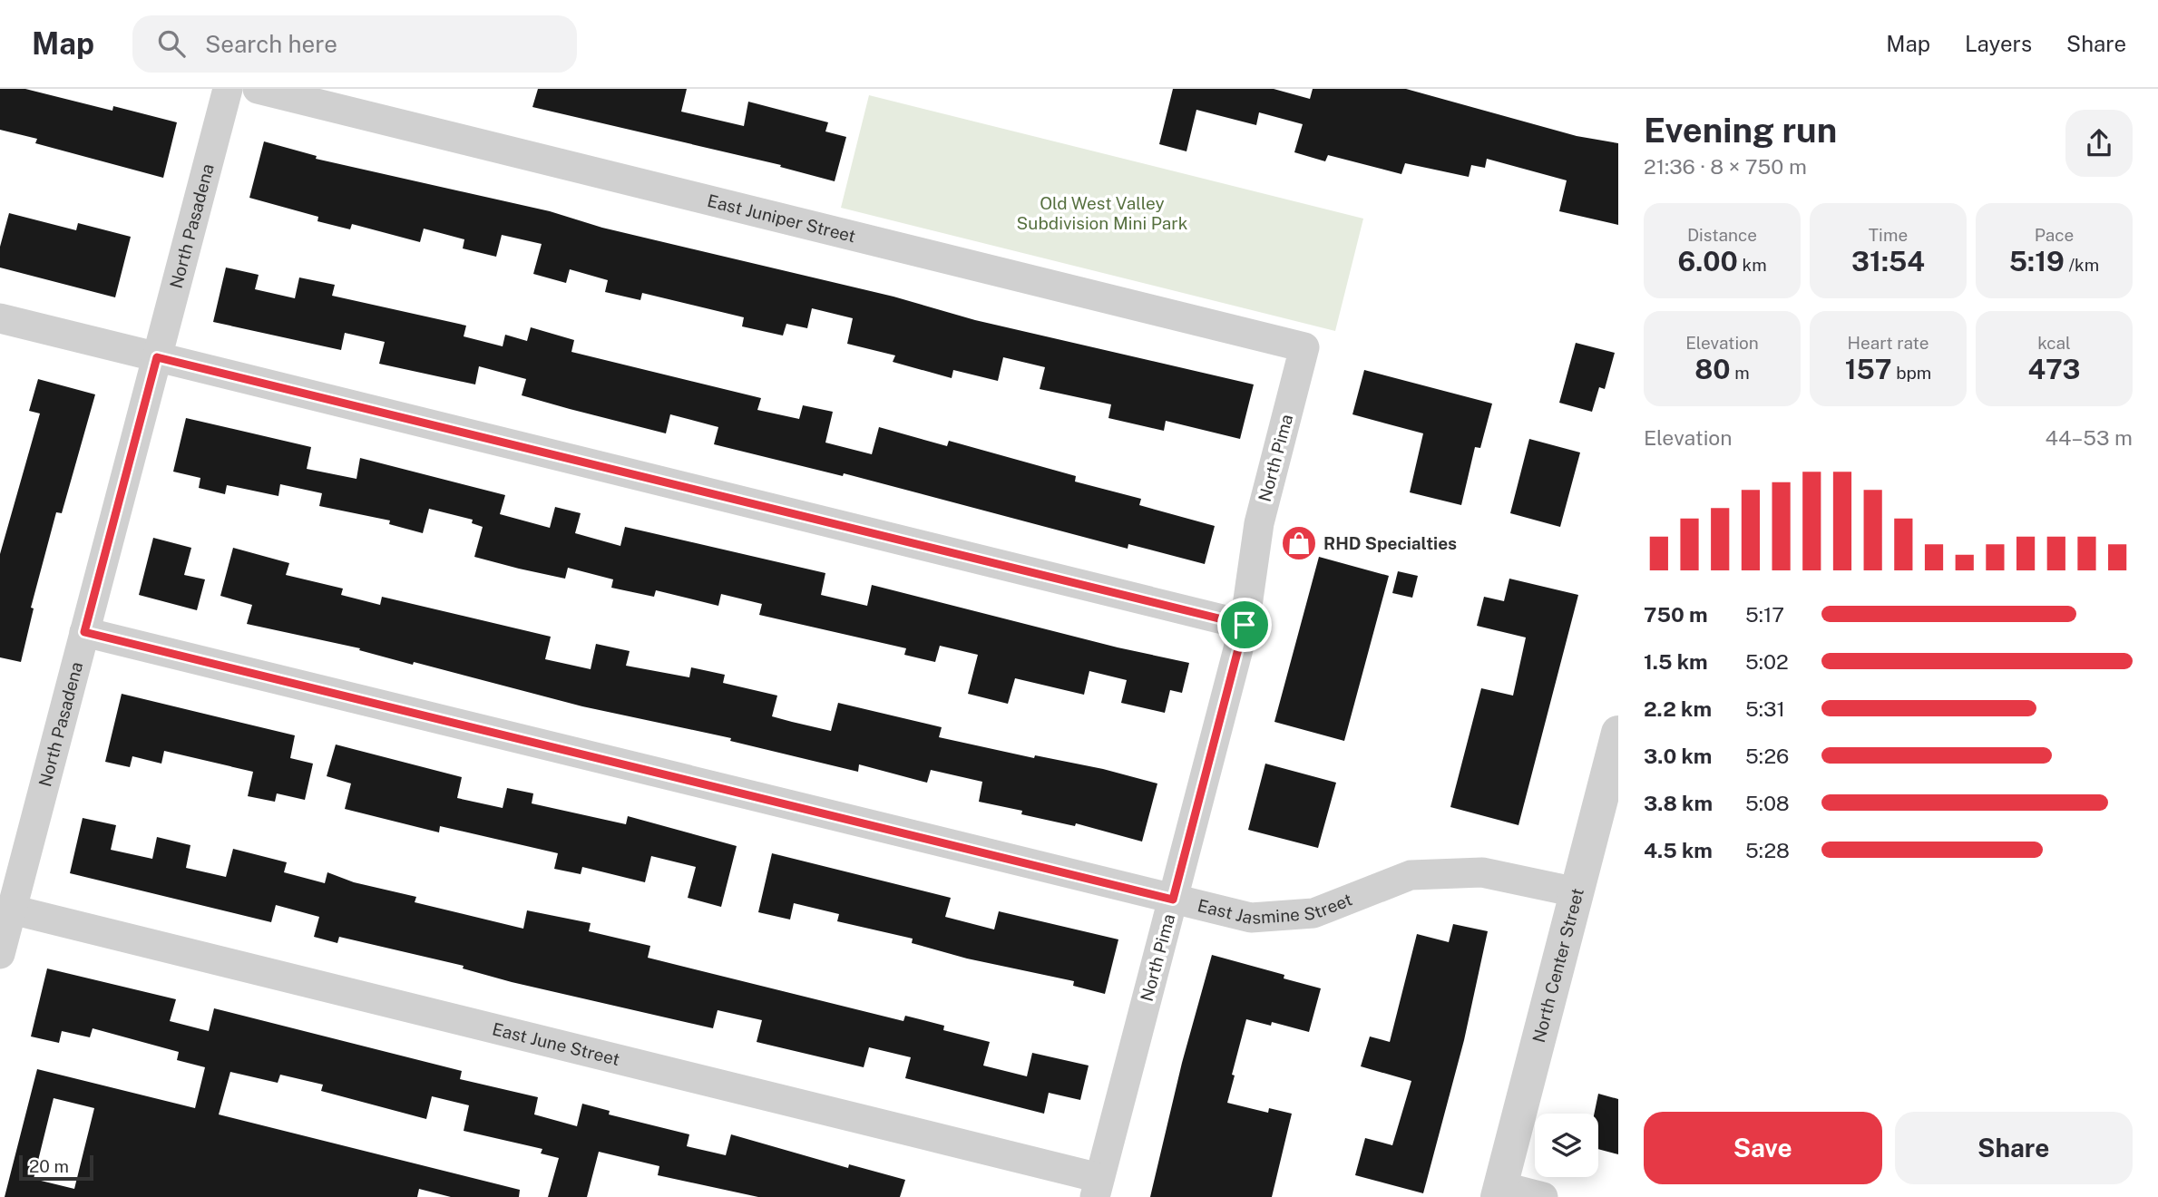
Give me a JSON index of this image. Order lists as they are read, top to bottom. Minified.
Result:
{"streets":{"street":["East Juniper Street","North Pasadena","North Pima","East Jasmine Street","North Center Street","East June Street"]},"crossings":[["East Juniper Street","North Pima"],["North Pasadena","East Jasmine Street"],["North Pasadena","East June Street"],["North Pima","East Jasmine Street"],["North Pima","East June Street"],["East Jasmine Street","North Center Street"]],"parks":["Old West Valley Subdivision Mini Park"],"places":{"shop":["RHD Specialties"]},"scale_bar":"20 m","page":{"header":"Map","search":"Search here","nav":["Map","Layers","Share"],"heading":["Evening run","21:36 · 8 × 750 m"],"stats":[["Distance","6.00 km"],["Time","31:54"],["Pace","5:19 /km"],["Elevation","80 m"],["Heart rate","157 bpm"],["kcal","473"]],"chart":["Elevation","44–53 m"],"list":[{"name":"750 m","note":"5:17"},{"name":"1.5 km","note":"5:02"},{"name":"2.2 km","note":"5:31"},{"name":"3.0 km","note":"5:26"},{"name":"3.8 km","note":"5:08"},{"name":"4.5 km","note":"5:28"}],"buttons":["Save","Share"],"scale":"20 m"}}
